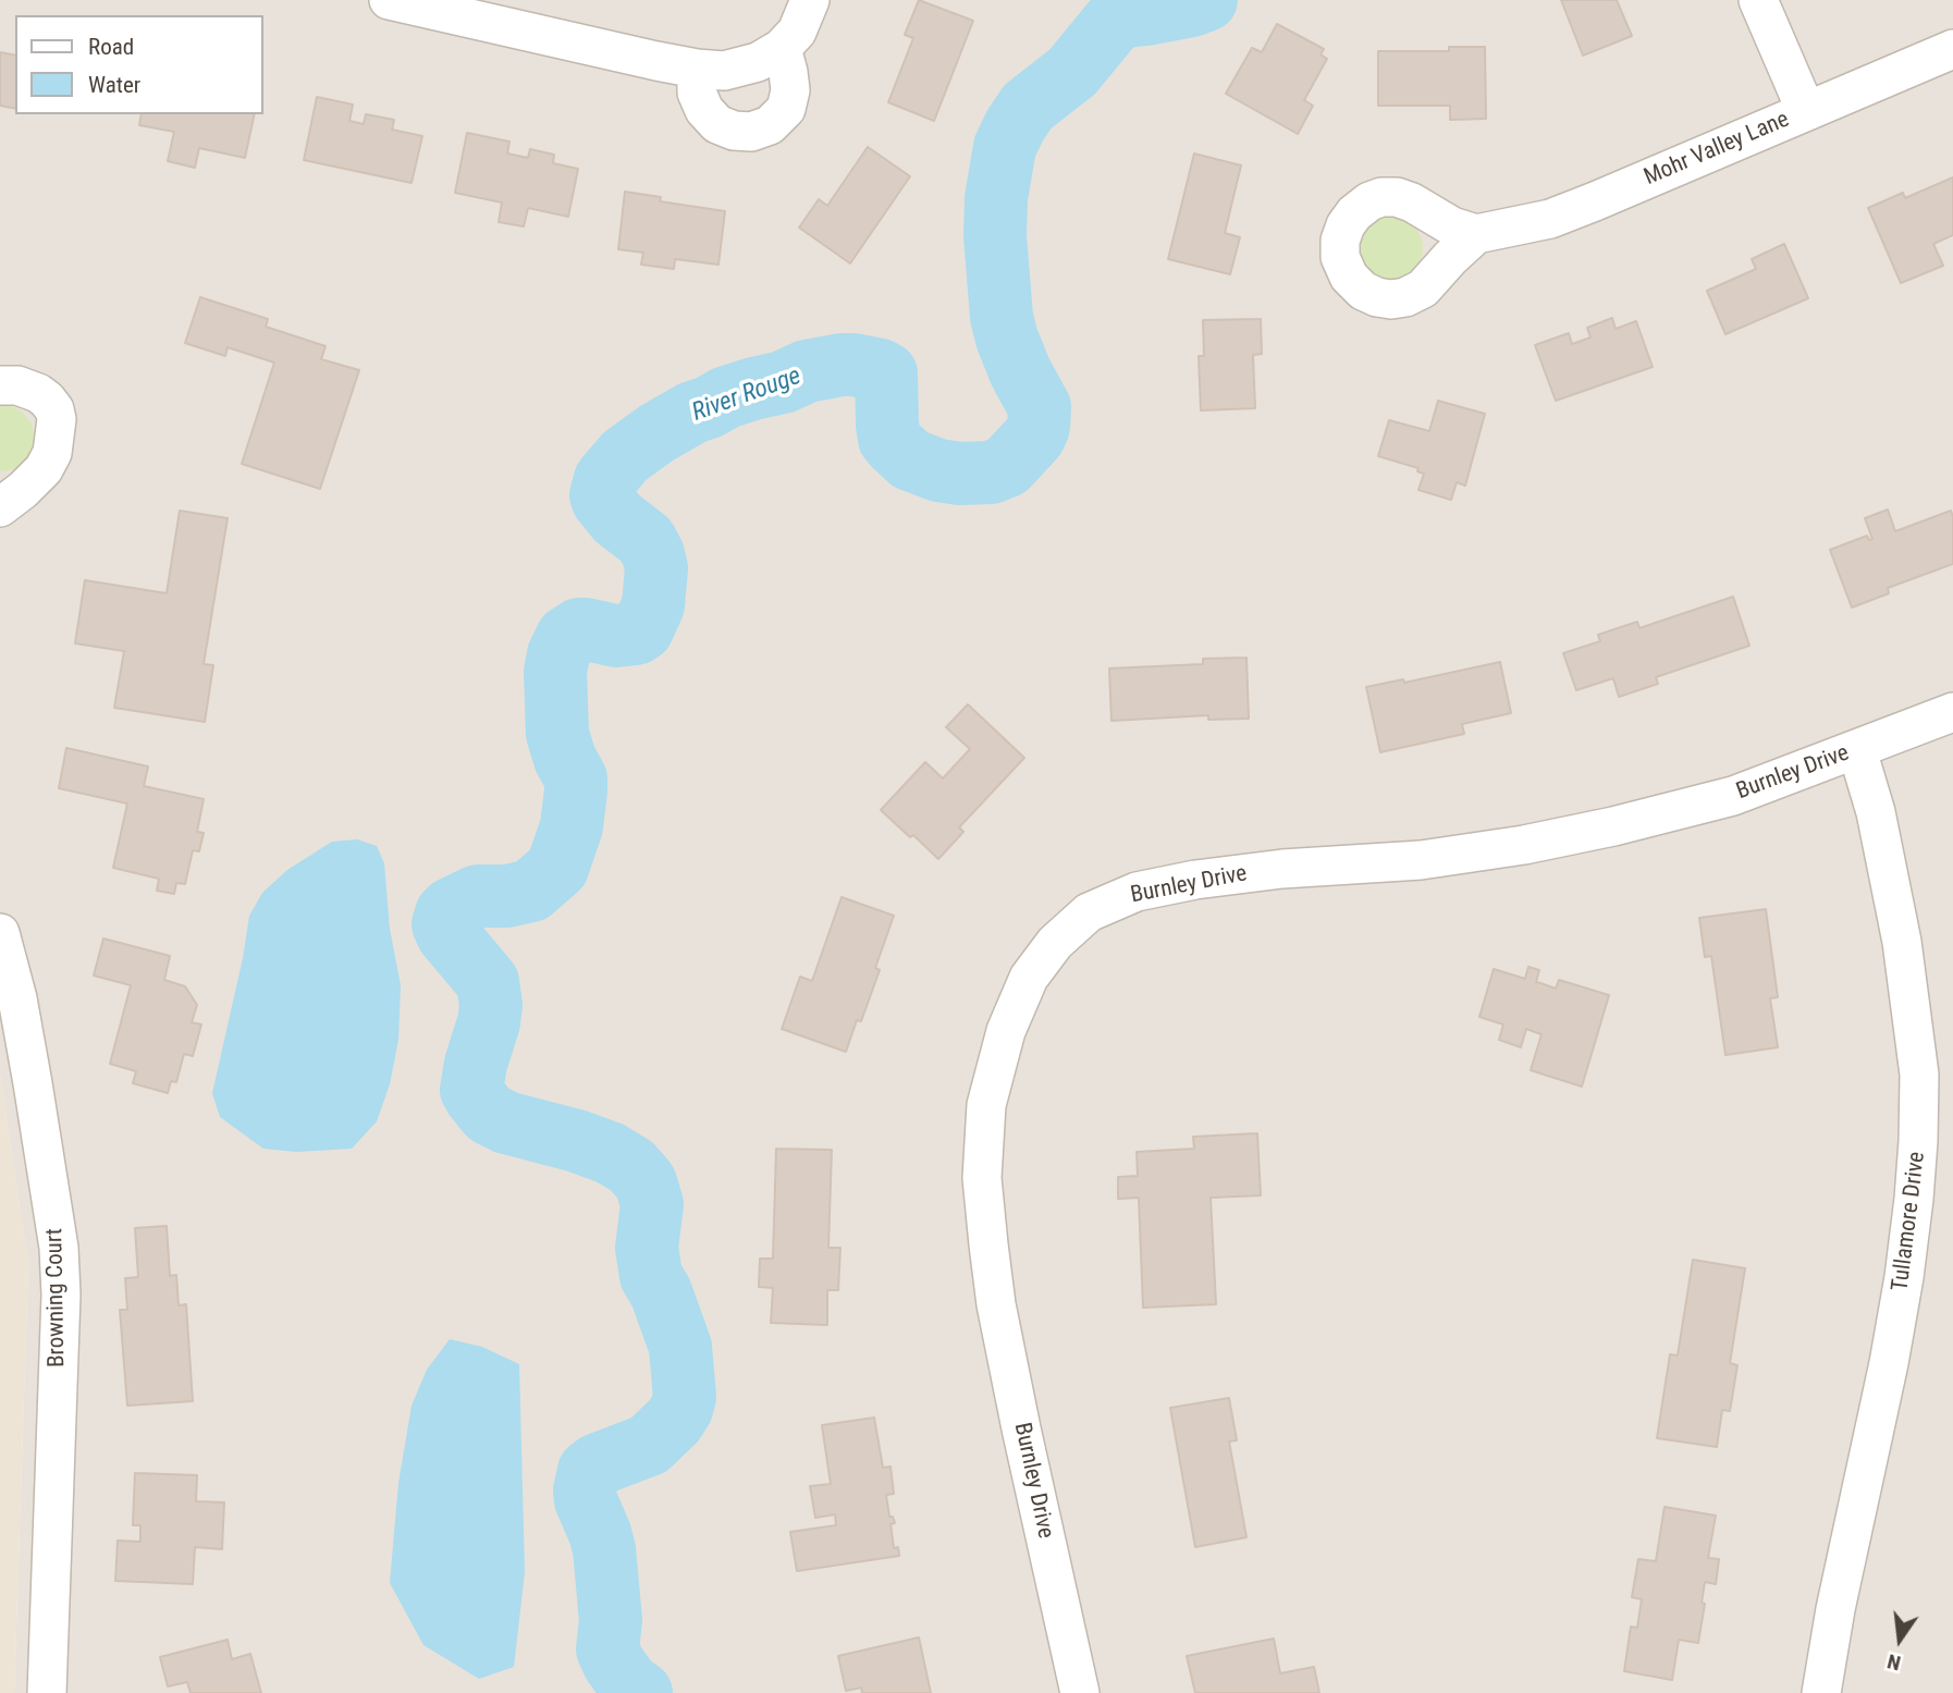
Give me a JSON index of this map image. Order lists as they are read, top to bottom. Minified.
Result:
{"streets":{"street":["Mohr Valley Lane","Burnley Drive","Tullamore Drive","Browning Court"]},"crossings":[["Burnley Drive","Tullamore Drive"]],"water":["River Rouge"],"legend":["Road","Water"],"north":"bottom"}
